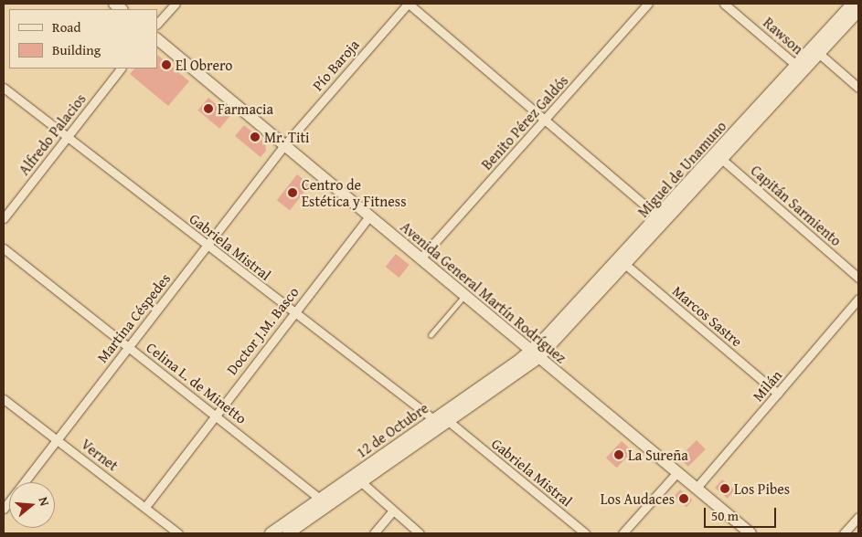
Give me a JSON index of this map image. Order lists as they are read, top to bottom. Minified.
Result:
{"streets":{"street":["Rawson","Pío Baroja","Benito Pérez Galdós","Alfredo Palacios","Miguel de Unamuno","Capitán Sarmiento","Gabriela Mistral","Avenida General Martín Rodríguez","Marcos Sastre","Martina Céspedes","Doctor J.M. Basco","Celina L. de Minetto","Milán","12 de Octubre","Vernet"]},"crossings":[["Rawson","Miguel de Unamuno"],["Pío Baroja","Avenida General Martín Rodríguez"],["Pío Baroja","Martina Céspedes"],["Benito Pérez Galdós","Avenida General Martín Rodríguez"],["Alfredo Palacios","Gabriela Mistral"],["Miguel de Unamuno","Capitán Sarmiento"],["Miguel de Unamuno","Avenida General Martín Rodríguez"],["Miguel de Unamuno","Marcos Sastre"],["Miguel de Unamuno","12 de Octubre"],["Gabriela Mistral","Martina Céspedes"],["Gabriela Mistral","Doctor J.M. Basco"],["Gabriela Mistral","12 de Octubre"],["Avenida General Martín Rodríguez","Martina Céspedes"],["Avenida General Martín Rodríguez","Doctor J.M. Basco"],["Avenida General Martín Rodríguez","Milán"],["Avenida General Martín Rodríguez","12 de Octubre"],["Marcos Sastre","Milán"],["Martina Céspedes","Celina L. de Minetto"],["Martina Céspedes","Vernet"],["Doctor J.M. Basco","Celina L. de Minetto"],["Doctor J.M. Basco","Vernet"],["Celina L. de Minetto","12 de Octubre"]],"places":["El Obrero","Farmacia","Mr. Titi","Centro de Estética y Fitness","La Sureña","Los Pibes","Los Audaces"],"legend":["Road","Building"],"scale_bar":"50 m","north":"right"}
